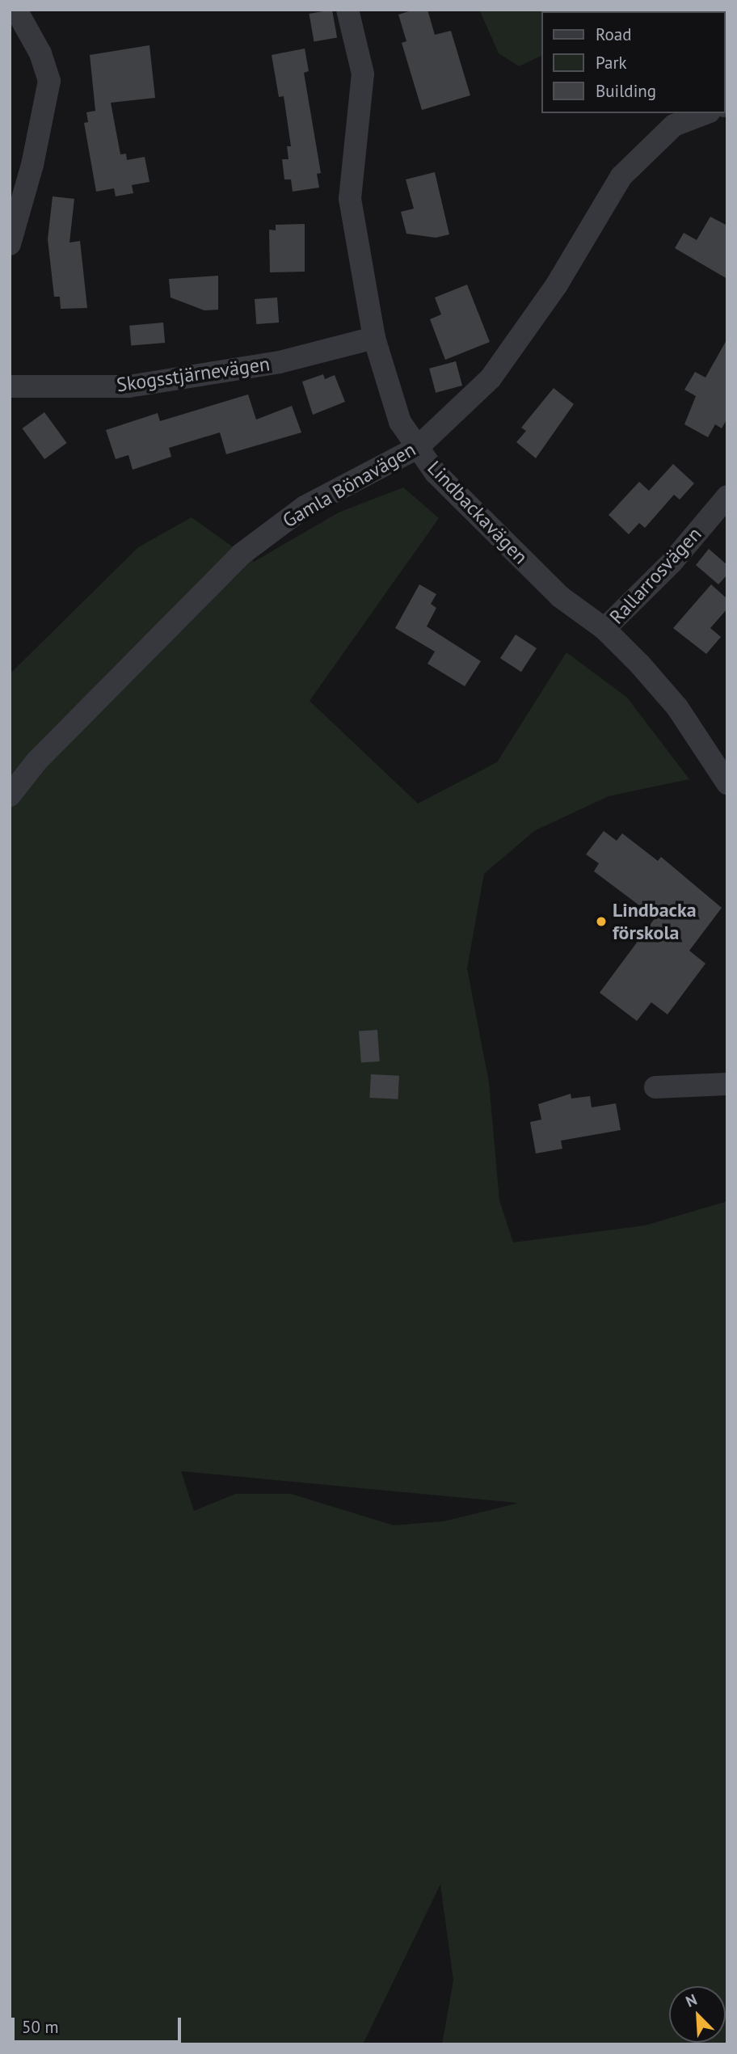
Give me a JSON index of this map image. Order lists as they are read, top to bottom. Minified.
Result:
{"streets":{"street":["Skogsstjärnevägen","Gamla Bönavägen","Lindbackavägen","Rallarrosvägen"]},"crossings":[["Skogsstjärnevägen","Lindbackavägen"],["Gamla Bönavägen","Lindbackavägen"],["Lindbackavägen","Rallarrosvägen"]],"places":["Lindbacka förskola"],"legend":["Road","Park","Building"],"scale_bar":"50 m","north":"top left"}
